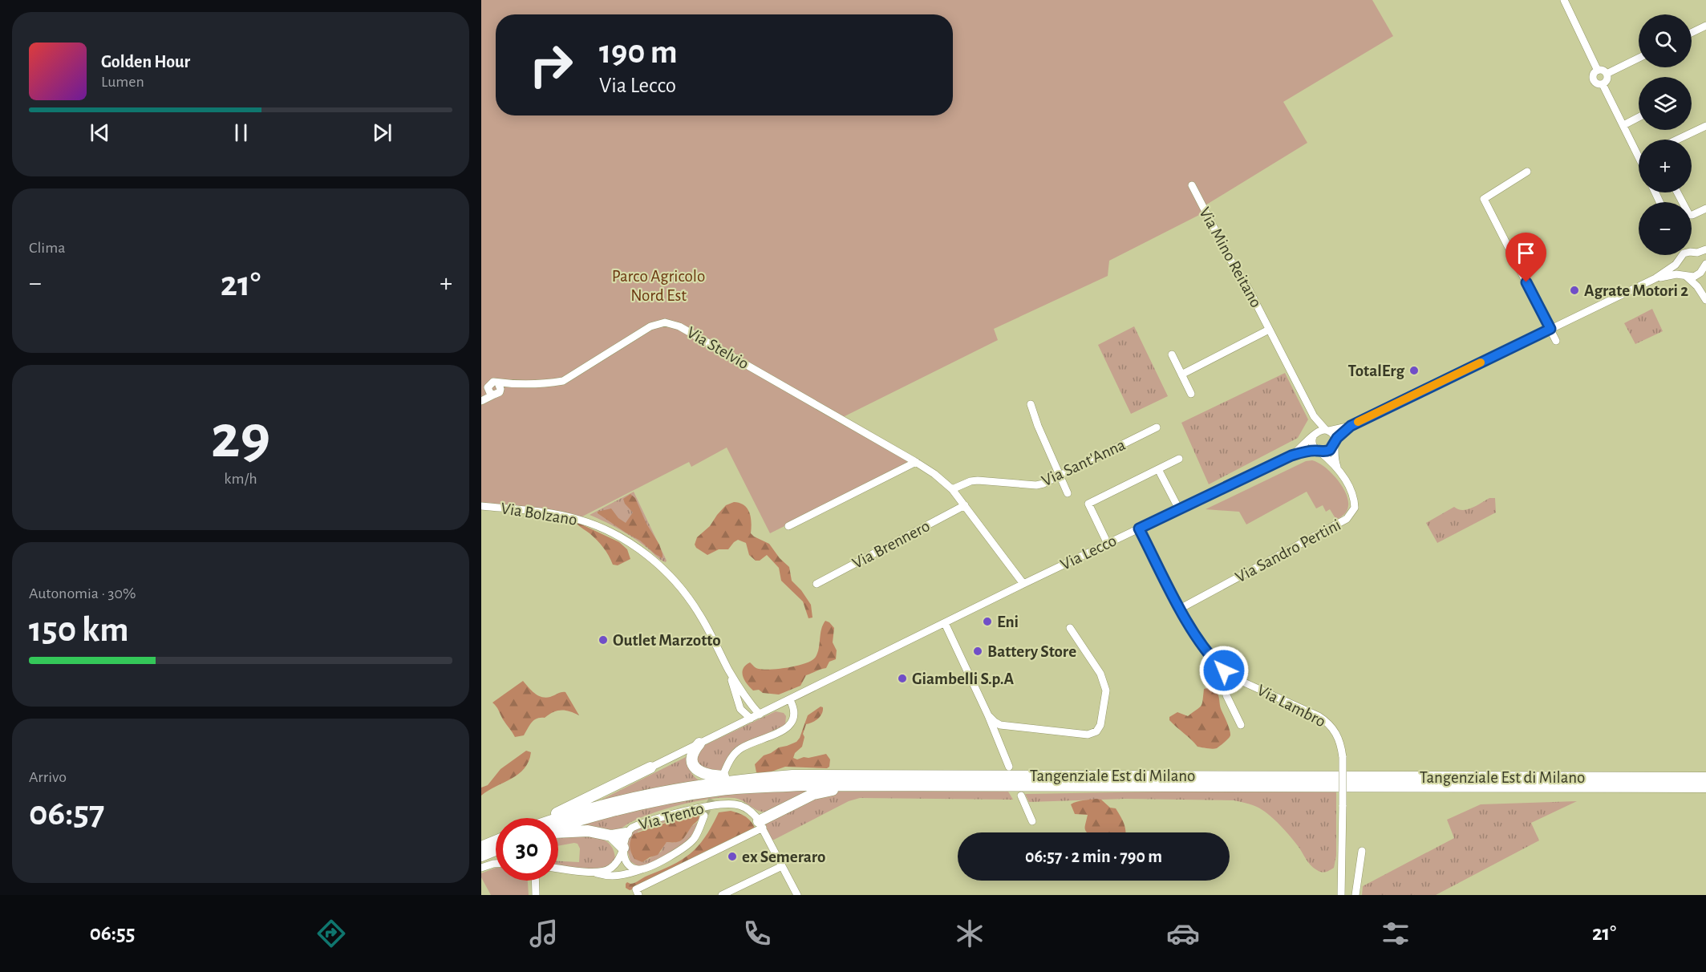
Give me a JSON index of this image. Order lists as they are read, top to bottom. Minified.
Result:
{"streets":{"highway":["Tangenziale Est di Milano"],"street":["Via Mino Reitano","Via Stelvio","Via Sant'Anna","Via Bolzano","Via Brennero","Via Sandro Pertini","Via Lecco","Via Lambro","Via Trento"]},"crossings":[["Via Mino Reitano","Via Lecco"],["Via Stelvio","Via Sant'Anna"],["Via Stelvio","Via Brennero"],["Via Stelvio","Via Lecco"],["Via Sandro Pertini","Via Lambro"],["Via Lecco","Via Lambro"]],"parks":["Parco Agricolo Nord Est"],"places":["Agrate Motori 2","TotalErg","Eni","Outlet Marzotto","Battery Store","Giambelli S.p.A","ex Semeraro"],"page":{"map_buttons":["+","−"],"turn":["190 m","Via Lecco"],"song":["Golden Hour","Lumen"],"tile":["Clima",["29","km/h"],["Autonomia · 30%","150 km"],["Arrivo","06:57"]],"heat":["−","21°","+"],"limit":"30","trip":"06:57 · 2 min · 790 m","tabs":["06:55","21°"]}}
